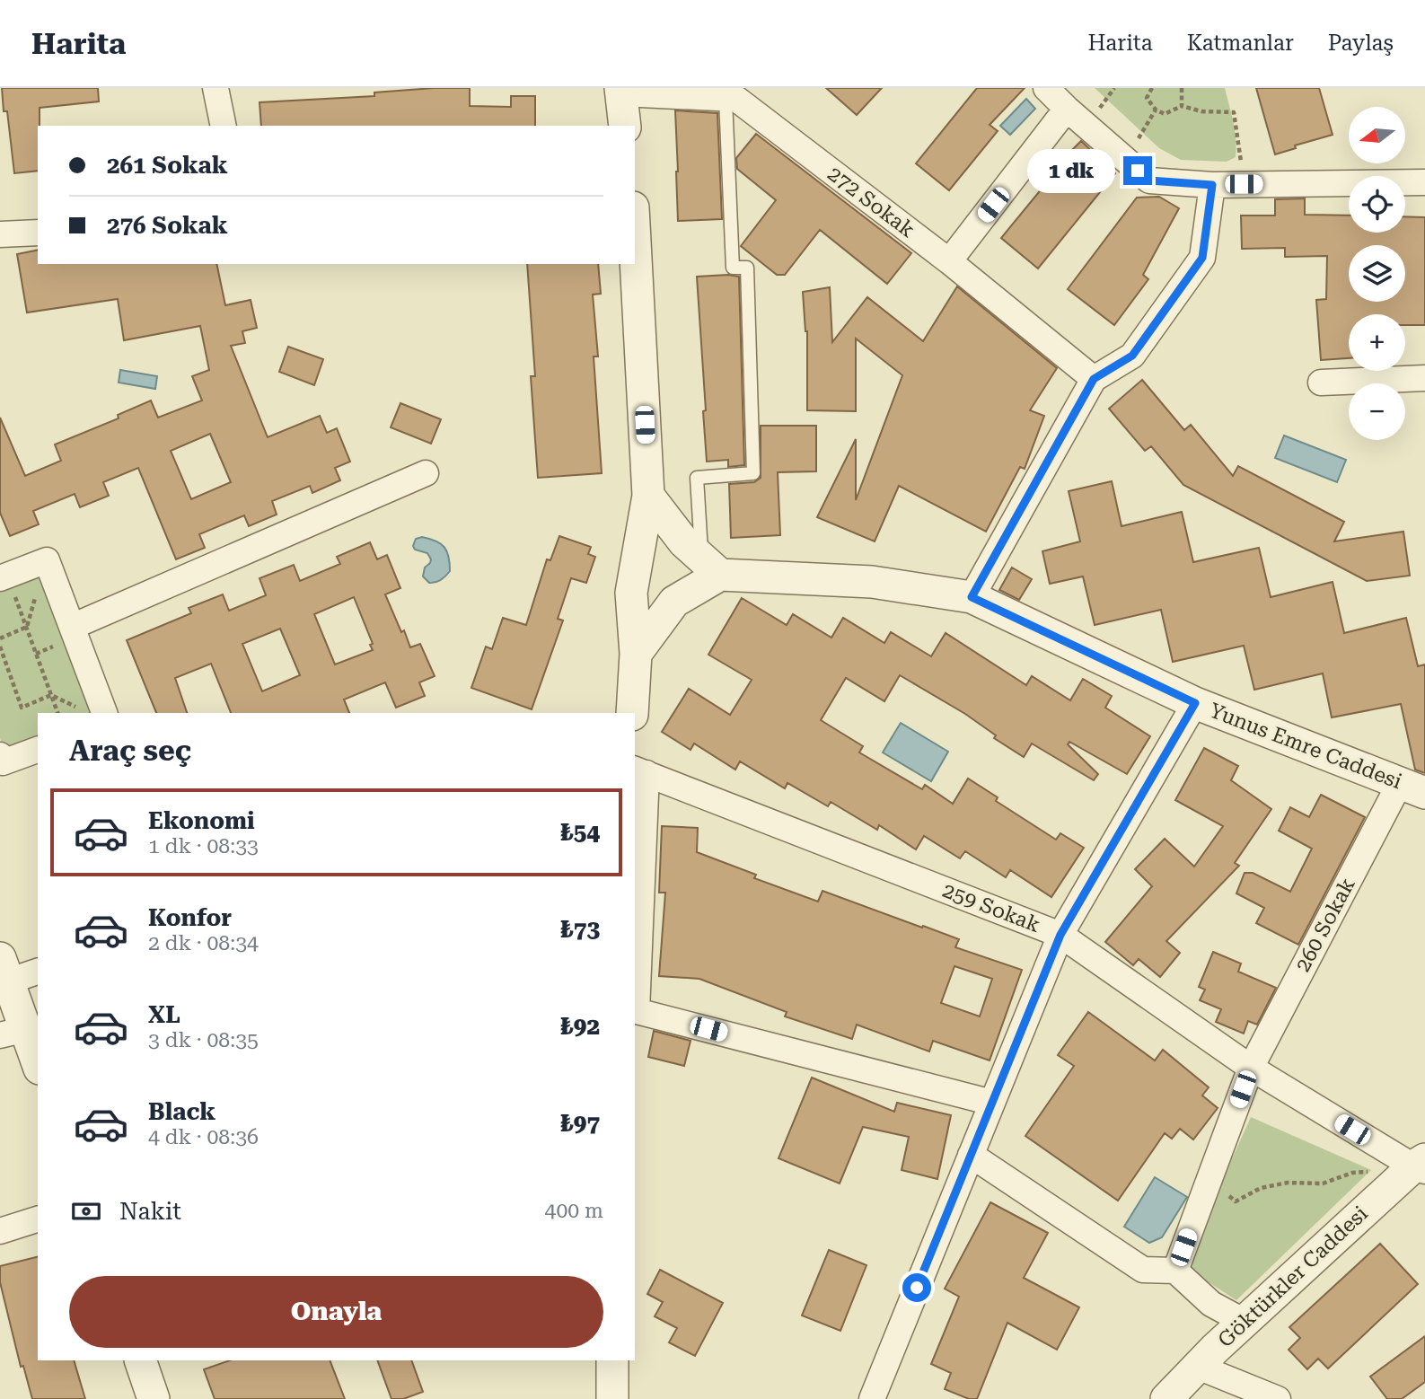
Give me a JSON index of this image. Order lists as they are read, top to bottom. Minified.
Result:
{"streets":{"street":["272 Sokak","Yunus Emre Caddesi","259 Sokak","260 Sokak","Göktürkler Caddesi"]},"crossings":[["Yunus Emre Caddesi","260 Sokak"],["259 Sokak","260 Sokak"],["259 Sokak","Göktürkler Caddesi"]],"north":"left","page":{"header":"Harita","nav":["Harita","Katmanlar","Paylaş"],"map_buttons":["+","−"],"banner":["261 Sokak","276 Sokak"],"bubble":"1 dk","heading":"Araç seç","list":[{"name":"Ekonomi","note":"1 dk · 08:33","value":"₺54"},{"name":"Konfor","note":"2 dk · 08:34","value":"₺73"},{"name":"XL","note":"3 dk · 08:35","value":"₺92"},{"name":"Black","note":"4 dk · 08:36","value":"₺97"}],"pay":["Nakit","400 m"],"buttons":"Onayla"}}
